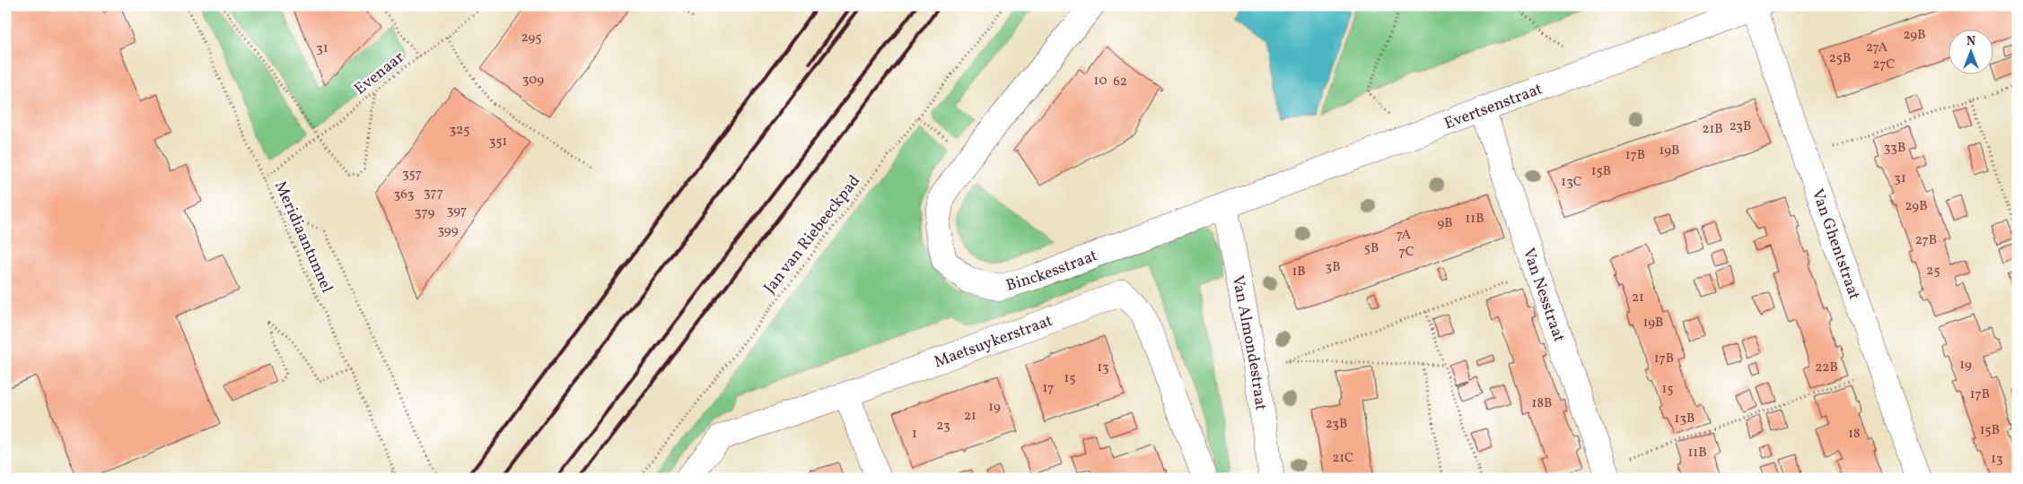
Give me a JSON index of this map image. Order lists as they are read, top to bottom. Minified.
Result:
{"streets":{"street":["Evertsenstraat","Van Ghentstraat","Binckesstraat","Van Nesstraat","Maetsuykerstraat","Van Almondestraat"],"path":["Evenaar","Jan van Riebeeckpad","Meridiaantunnel"]},"crossings":[["Evenaar","Meridiaantunnel"],["Evertsenstraat","Van Ghentstraat"],["Evertsenstraat","Binckesstraat"],["Evertsenstraat","Van Nesstraat"],["Evertsenstraat","Van Almondestraat"],["Binckesstraat","Van Almondestraat"]],"house_numbers":["29B","295","27A","31","25B","27C","309","10","62","23B","21B","325","351","33B","19B","17B","15B","357","31","13C","377","363","29B","397","379","11B","9B","399","7A","27B","5B","7C","3B","25","1B","21","19B","17B","19","13","22B","15","17","15","17B","18B","19","21","13B","23B","23","15B","1","18","11B","21C","13"],"north":"top"}
